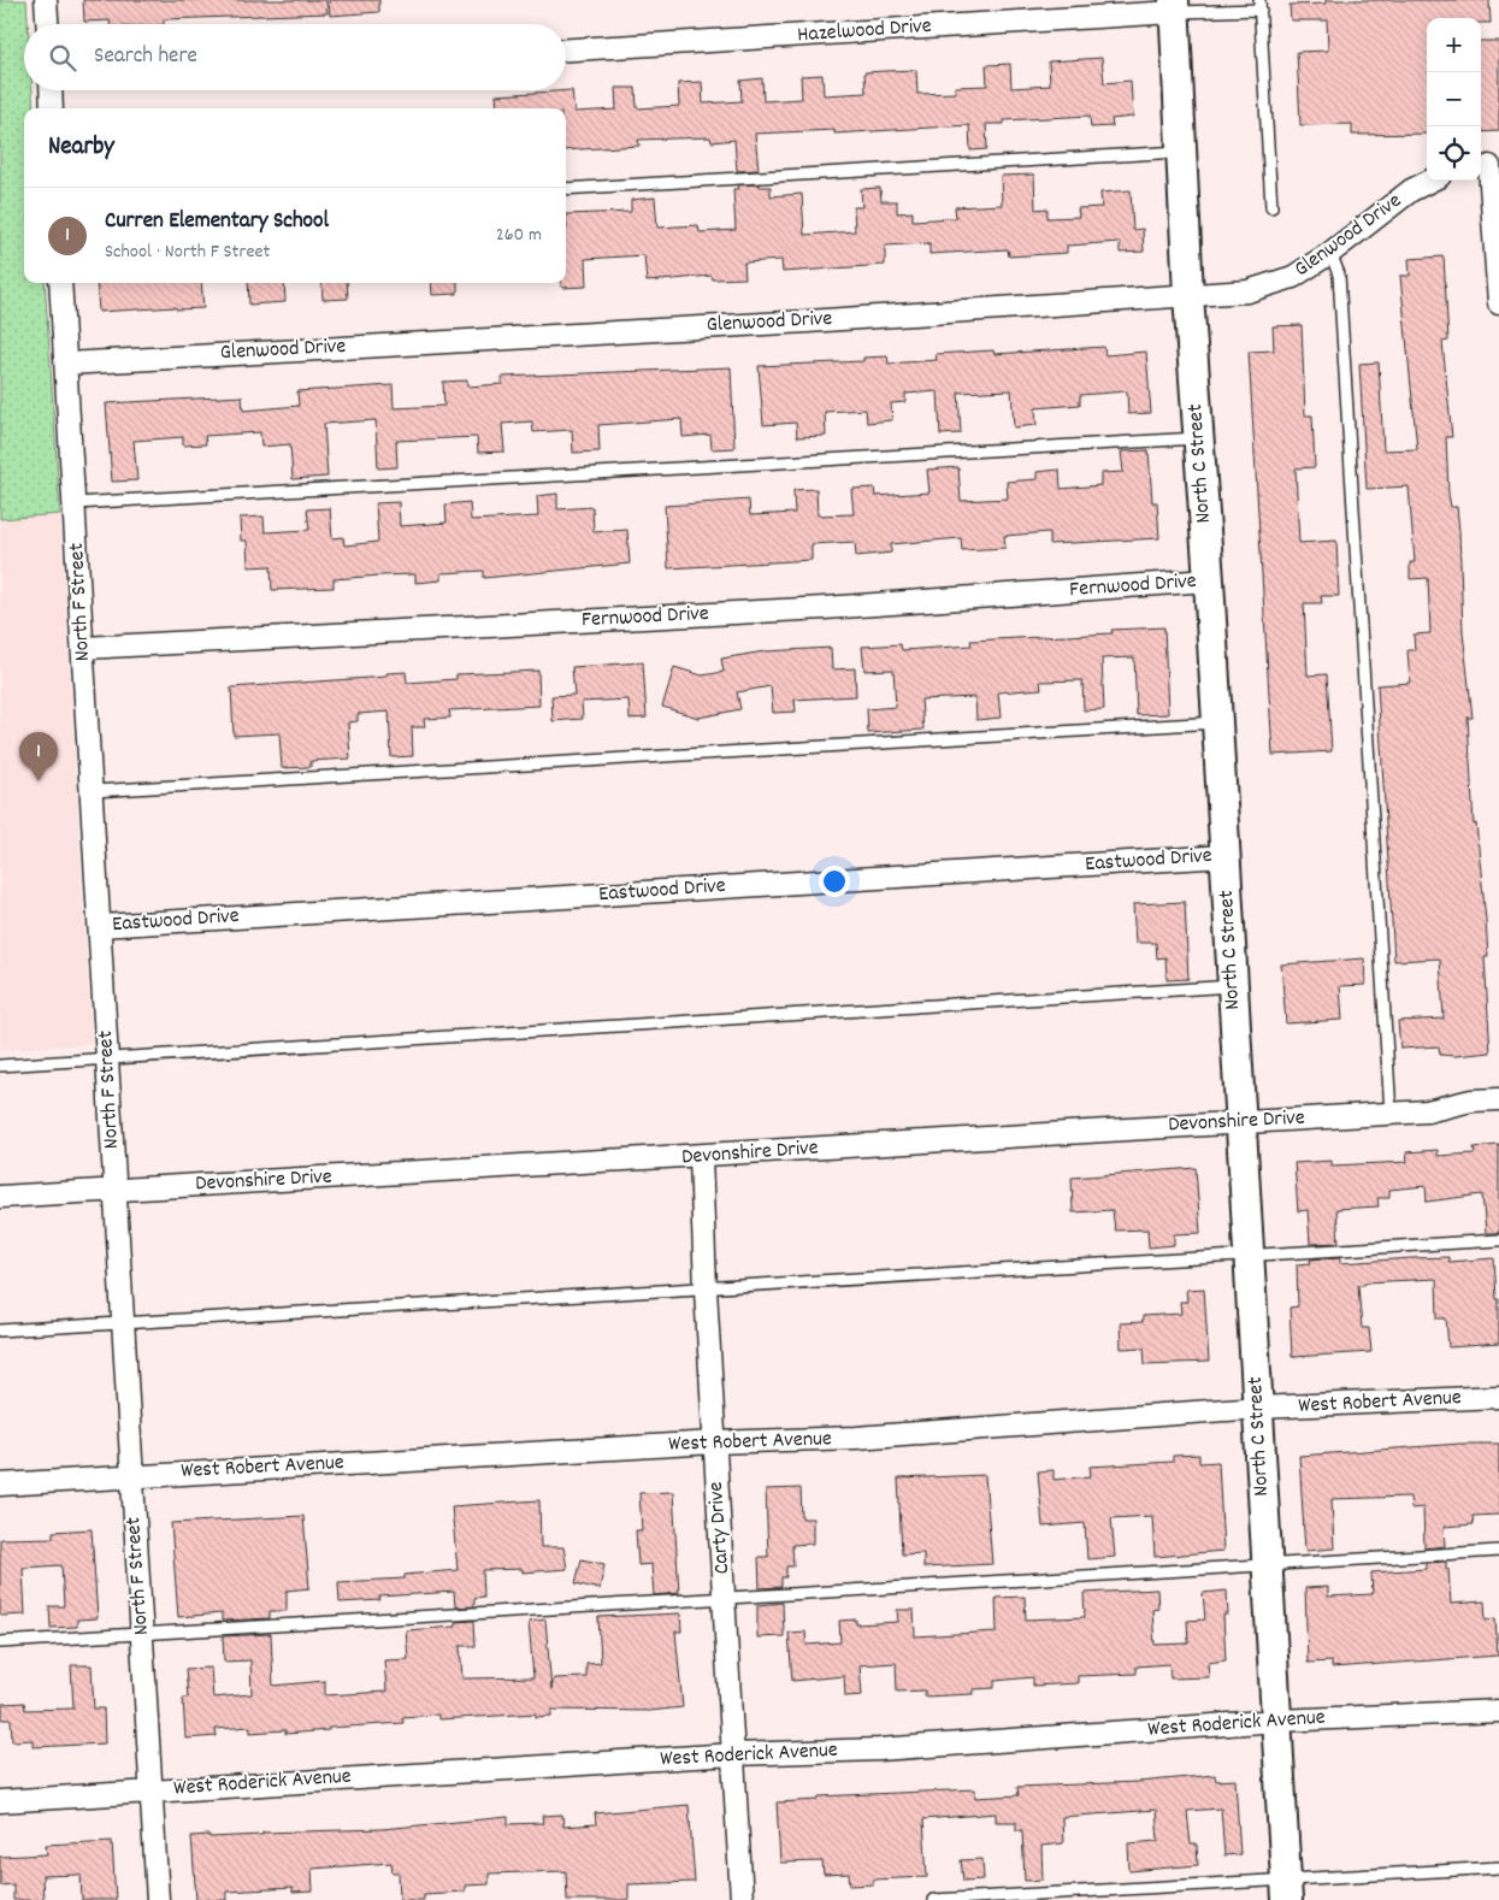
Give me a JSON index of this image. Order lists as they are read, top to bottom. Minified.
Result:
{"streets":{"street":["Hazelwood Drive","Glenwood Drive","North C Street","Fernwood Drive","North F Street","Eastwood Drive","Devonshire Drive","West Robert Avenue","Carty Drive","West Roderick Avenue"]},"crossings":[["Hazelwood Drive","North C Street"],["Glenwood Drive","North C Street"],["Glenwood Drive","North F Street"],["North C Street","Fernwood Drive"],["North C Street","Eastwood Drive"],["North C Street","Devonshire Drive"],["North C Street","West Robert Avenue"],["North C Street","West Roderick Avenue"],["Fernwood Drive","North F Street"],["North F Street","Eastwood Drive"],["North F Street","Devonshire Drive"],["North F Street","West Robert Avenue"],["North F Street","West Roderick Avenue"],["Devonshire Drive","Carty Drive"],["West Robert Avenue","Carty Drive"],["Carty Drive","West Roderick Avenue"]],"page":{"map_buttons":["+","−"],"search":"Search here","heading":"Nearby","list":[{"mark":"1","name":"Curren Elementary School","note":"School · North F Street","value":"260 m"}],"pins":"1"}}
